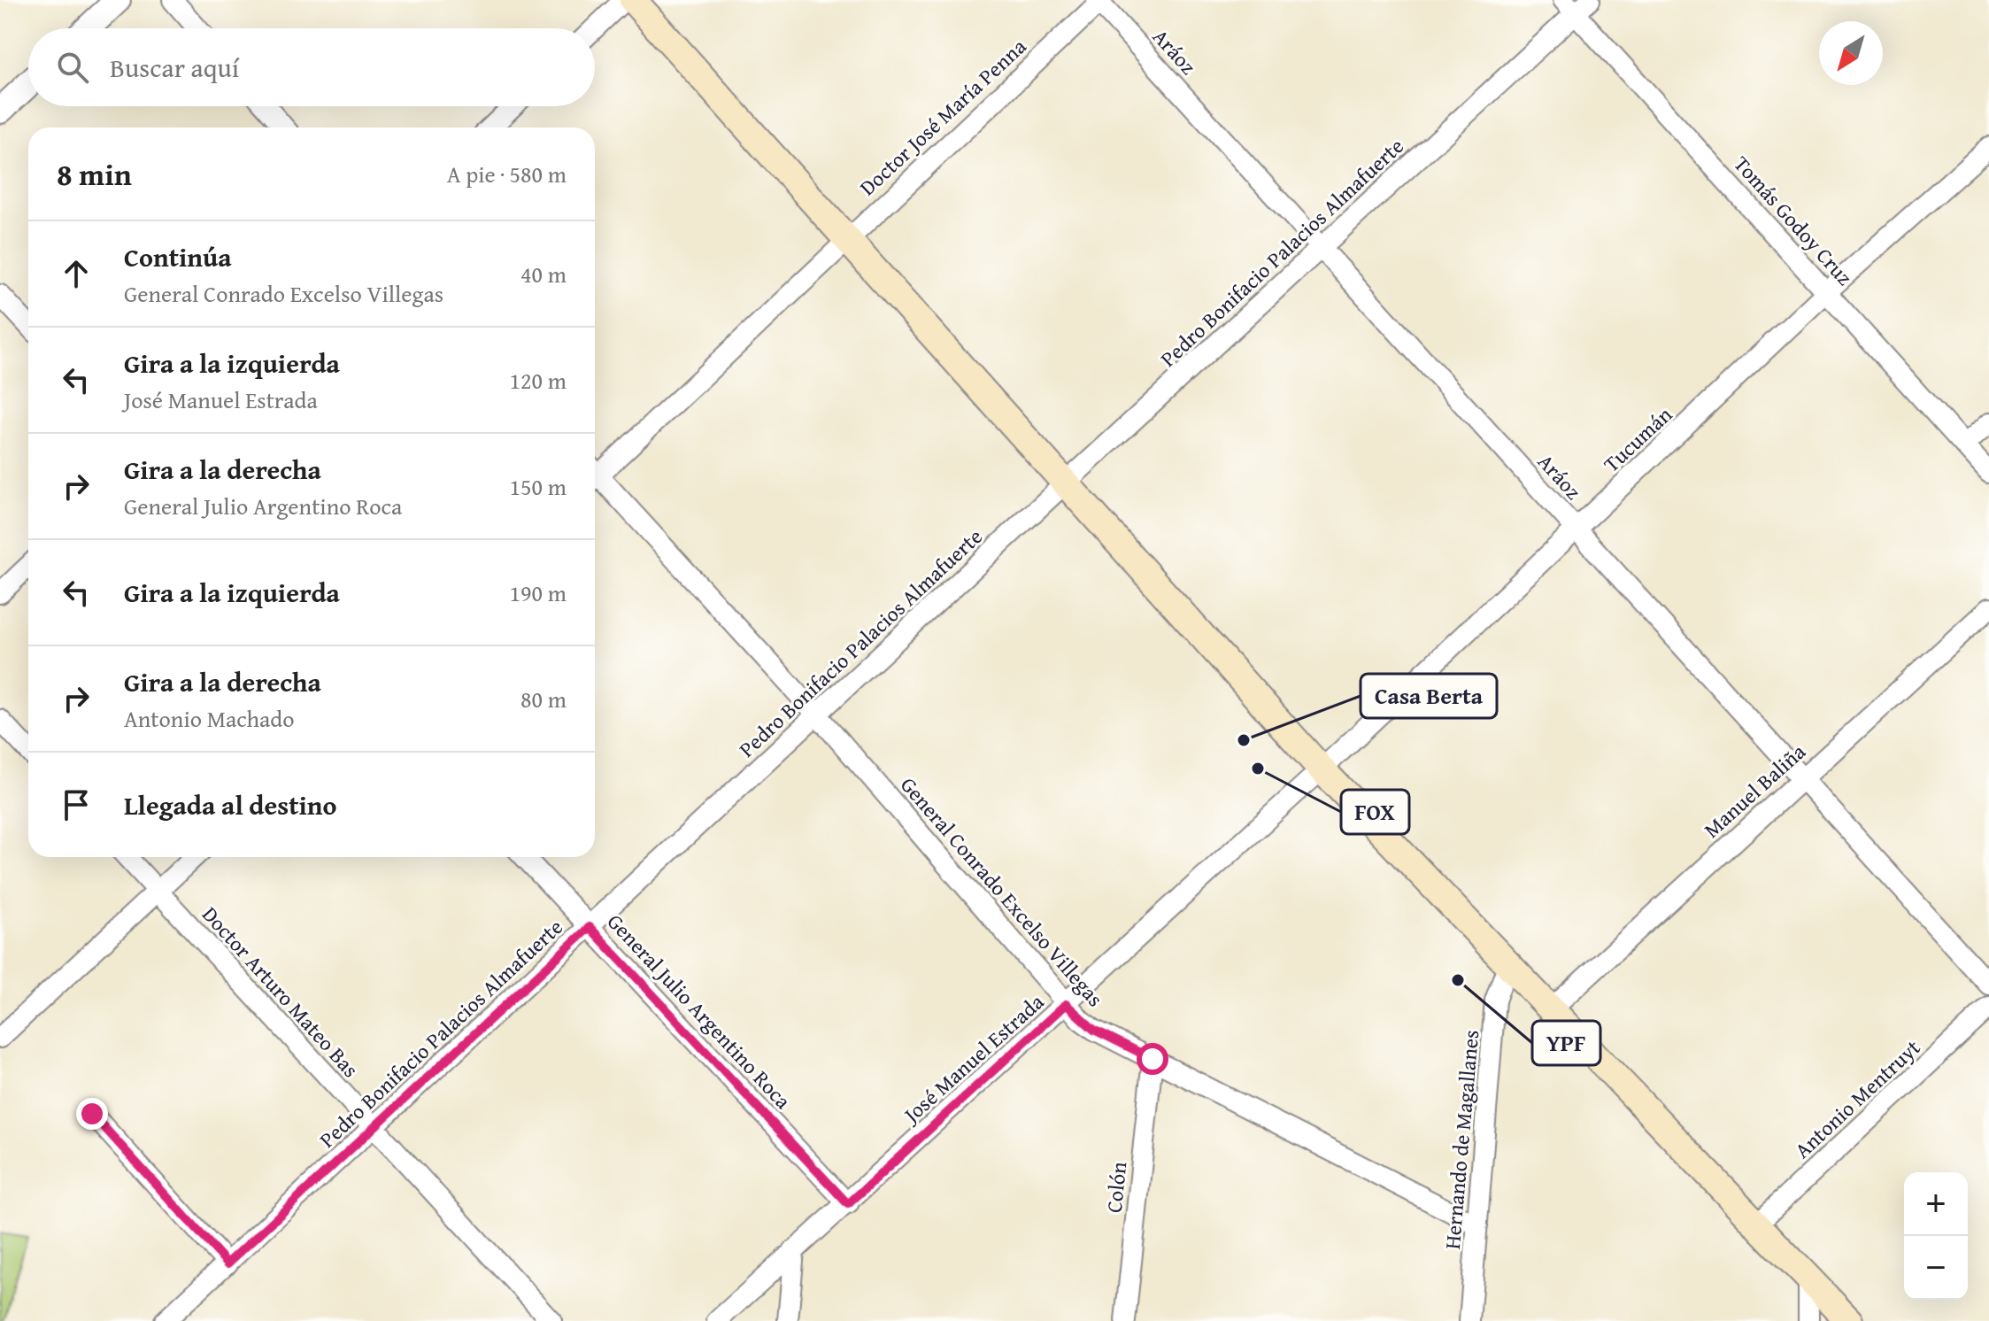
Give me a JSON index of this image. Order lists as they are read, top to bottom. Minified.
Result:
{"streets":{"street":["Aráoz","Doctor José María Penna","Tomás Godoy Cruz","Pedro Bonifacio Palacios Almafuerte","Tucumán","Manuel Baliña","General Conrado Excelso Villegas","Doctor Arturo Mateo Bas","General Julio Argentino Roca","José Manuel Estrada","Antonio Mentruyt","Hernando de Magallanes","Colón"]},"crossings":[["Aráoz","Doctor José María Penna"],["Aráoz","Pedro Bonifacio Palacios Almafuerte"],["Aráoz","Tucumán"],["Aráoz","Manuel Baliña"],["Tomás Godoy Cruz","Pedro Bonifacio Palacios Almafuerte"],["Tomás Godoy Cruz","Tucumán"],["Pedro Bonifacio Palacios Almafuerte","General Conrado Excelso Villegas"],["Pedro Bonifacio Palacios Almafuerte","Doctor Arturo Mateo Bas"],["Pedro Bonifacio Palacios Almafuerte","General Julio Argentino Roca"],["Tucumán","José Manuel Estrada"],["General Conrado Excelso Villegas","José Manuel Estrada"],["General Conrado Excelso Villegas","Hernando de Magallanes"],["General Conrado Excelso Villegas","Colón"],["General Julio Argentino Roca","José Manuel Estrada"]],"places":["Casa Berta","FOX","YPF"],"north":"bottom left","page":{"search":"Buscar aquí","heading":["8 min","A pie · 580 m"],"list":[["Continúa","General Conrado Excelso Villegas","40 m"],["Gira a la izquierda","José Manuel Estrada","120 m"],["Gira a la derecha","General Julio Argentino Roca","150 m"],["Gira a la izquierda","190 m"],["Gira a la derecha","Antonio Machado","80 m"],"Llegada al destino"],"map_buttons":["+","−"]}}
